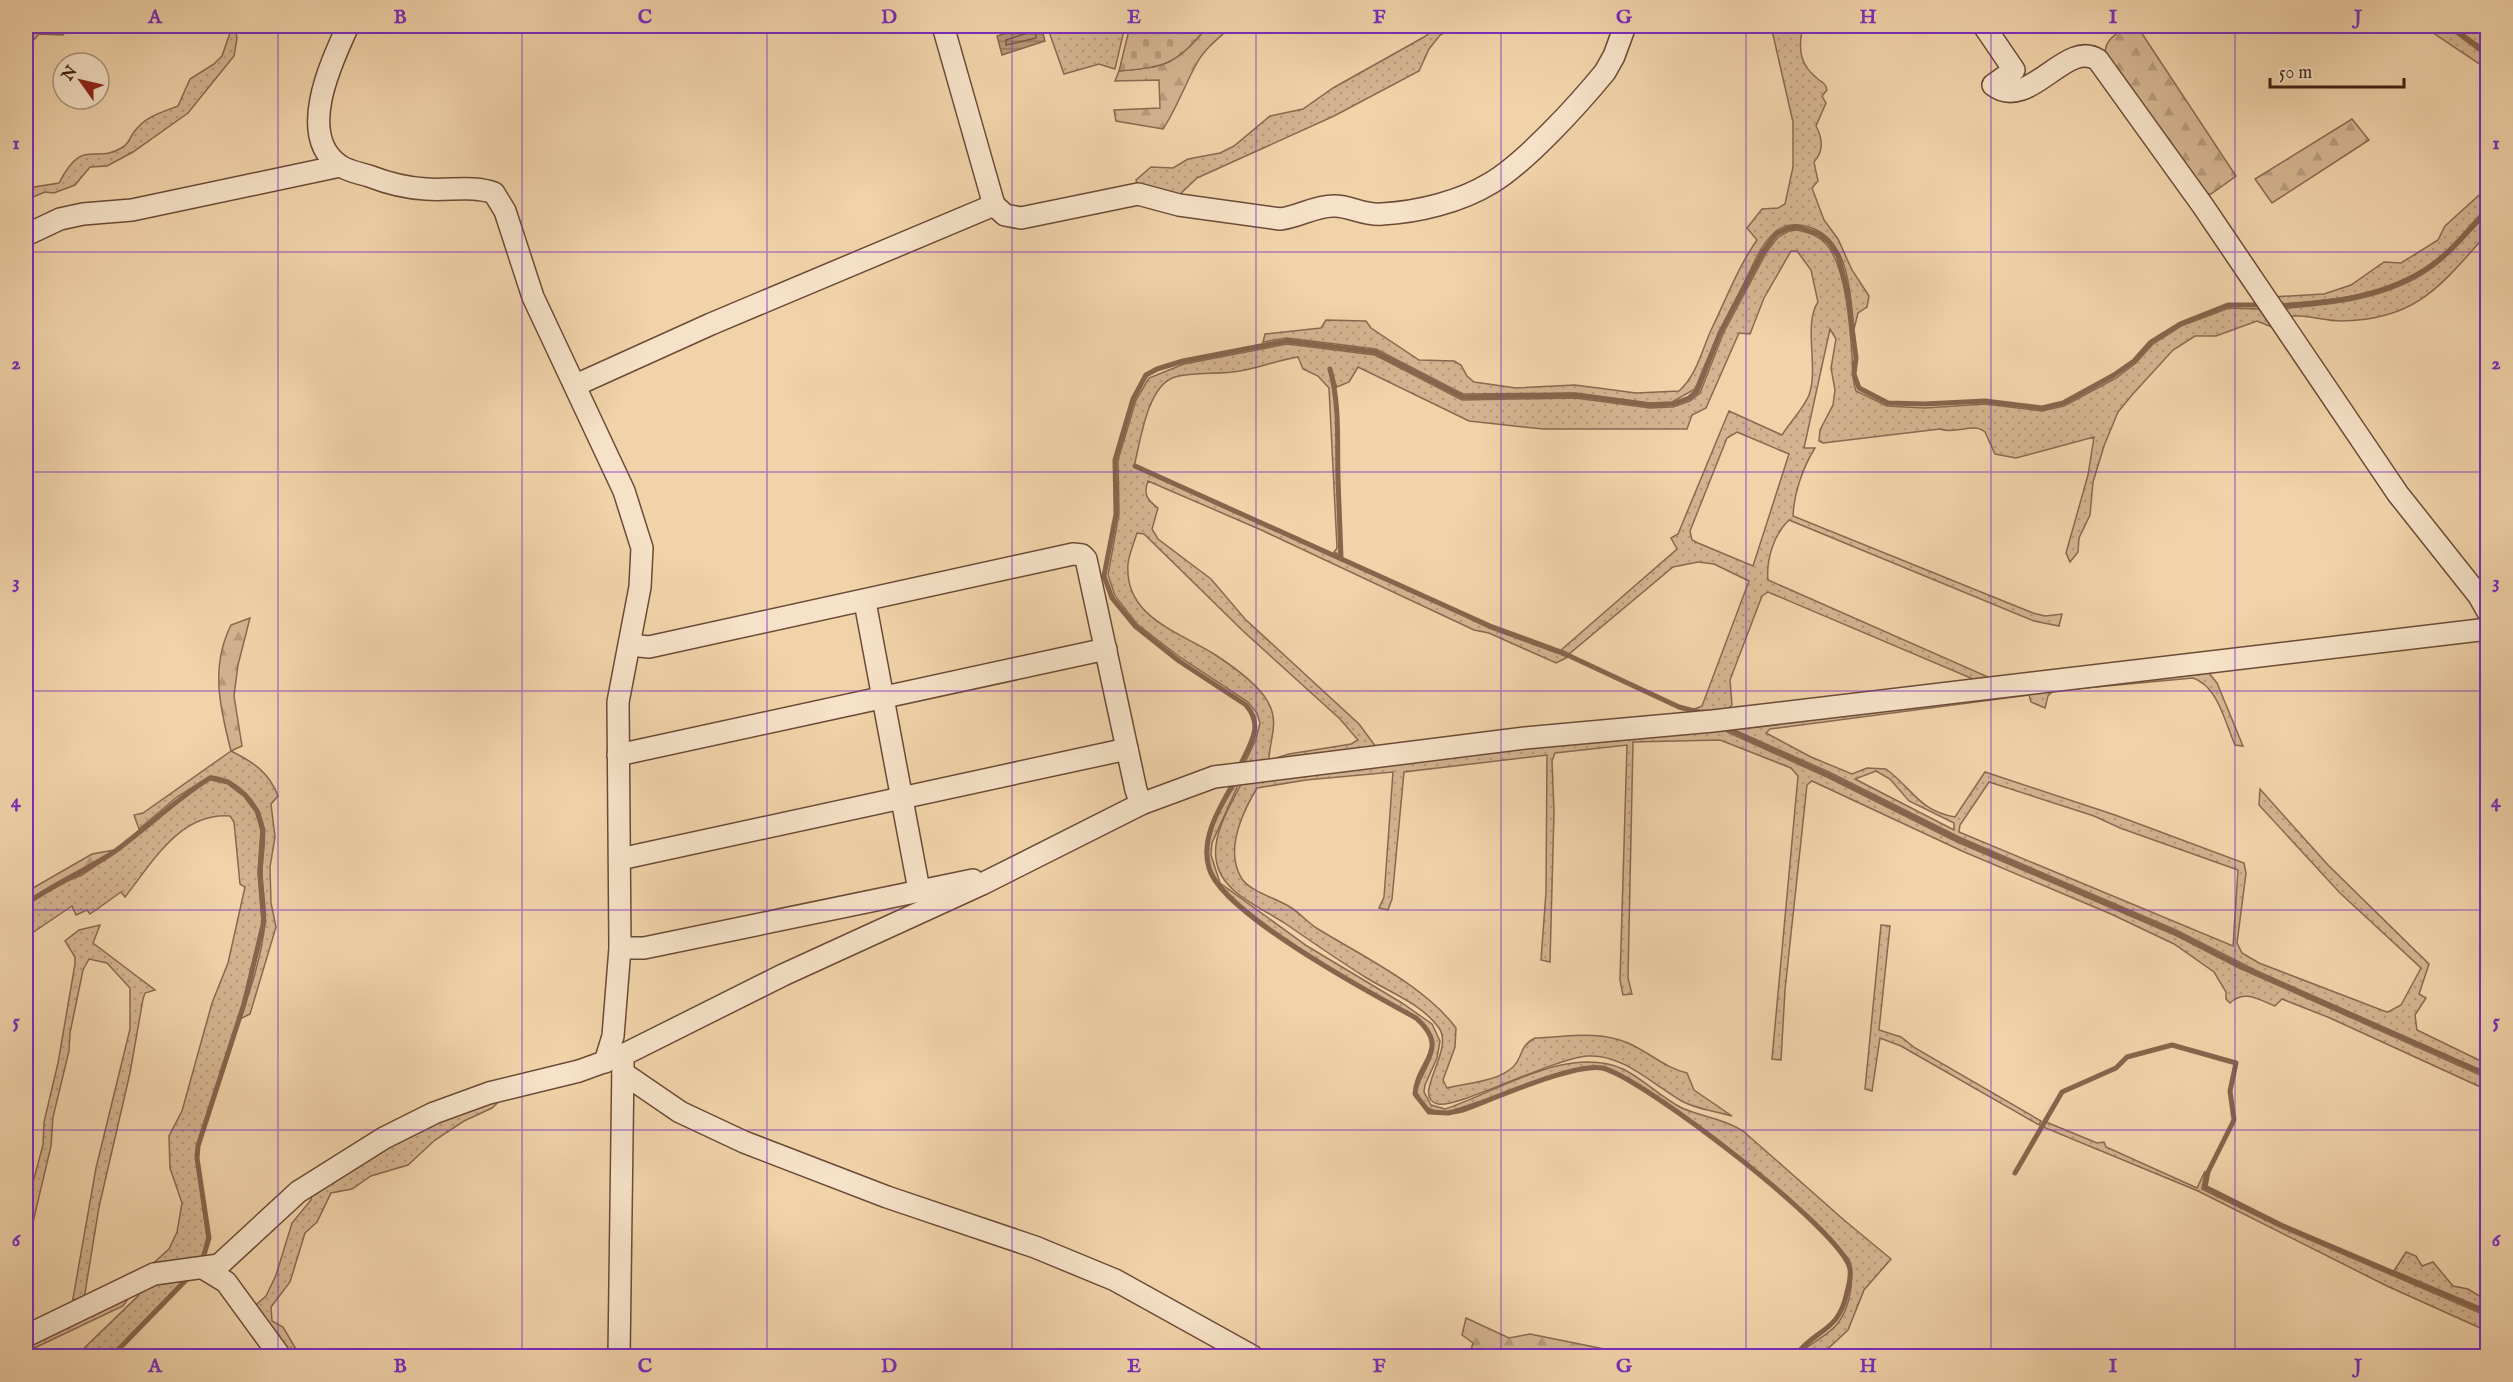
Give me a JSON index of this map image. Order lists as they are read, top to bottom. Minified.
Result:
{"scale_bar":"50 m","north":"top left","grid":{"columns":["A","B","C","D","E","F","G","H","I","J"],"rows":["1","2","3","4","5","6"]}}
